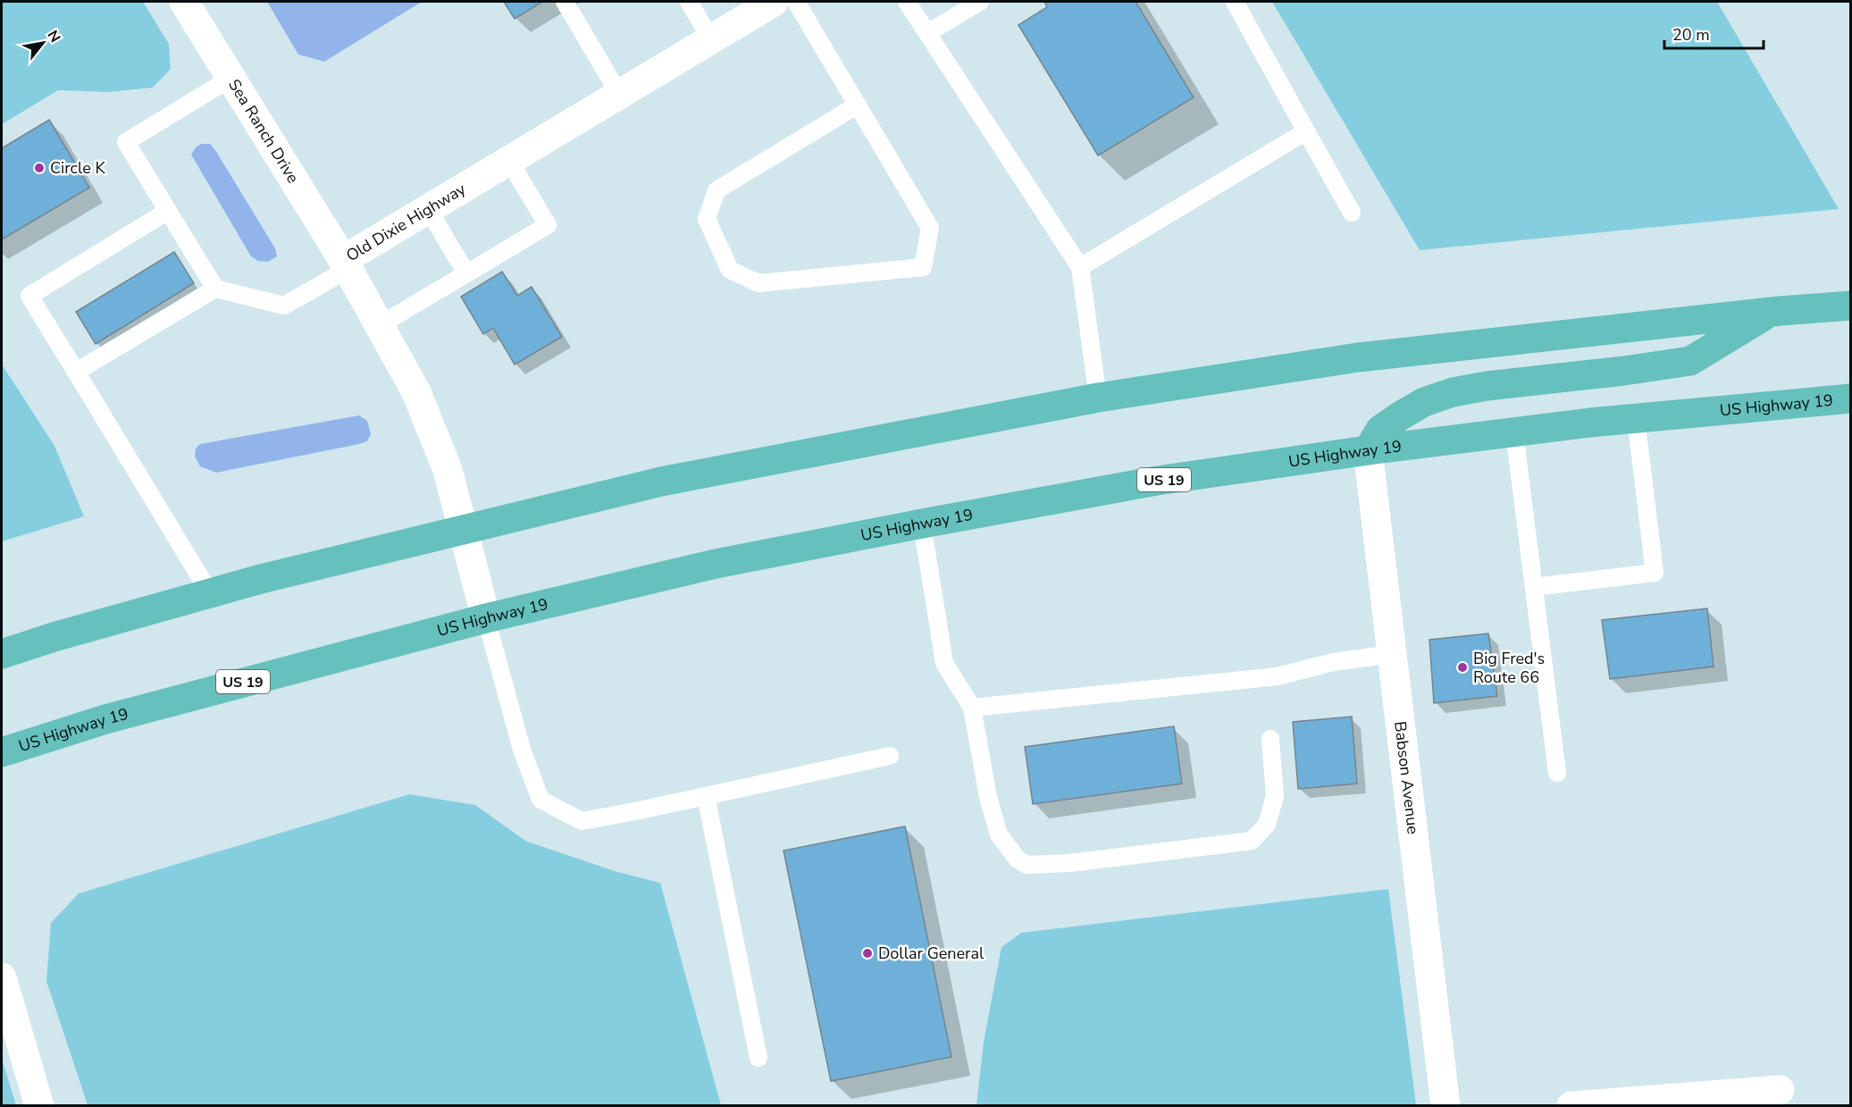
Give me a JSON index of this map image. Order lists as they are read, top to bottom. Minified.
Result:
{"streets":{"highway":["US Highway 19","US 19"],"street":["Sea Ranch Drive","Old Dixie Highway","Babson Avenue"]},"crossings":[["Sea Ranch Drive","Old Dixie Highway"],["Old Dixie Highway","US Highway 19"],["US Highway 19","Babson Avenue"]],"places":["Circle K","Big Fred's Route 66","Dollar General"],"scale_bar":"20 m","north":"top right"}
